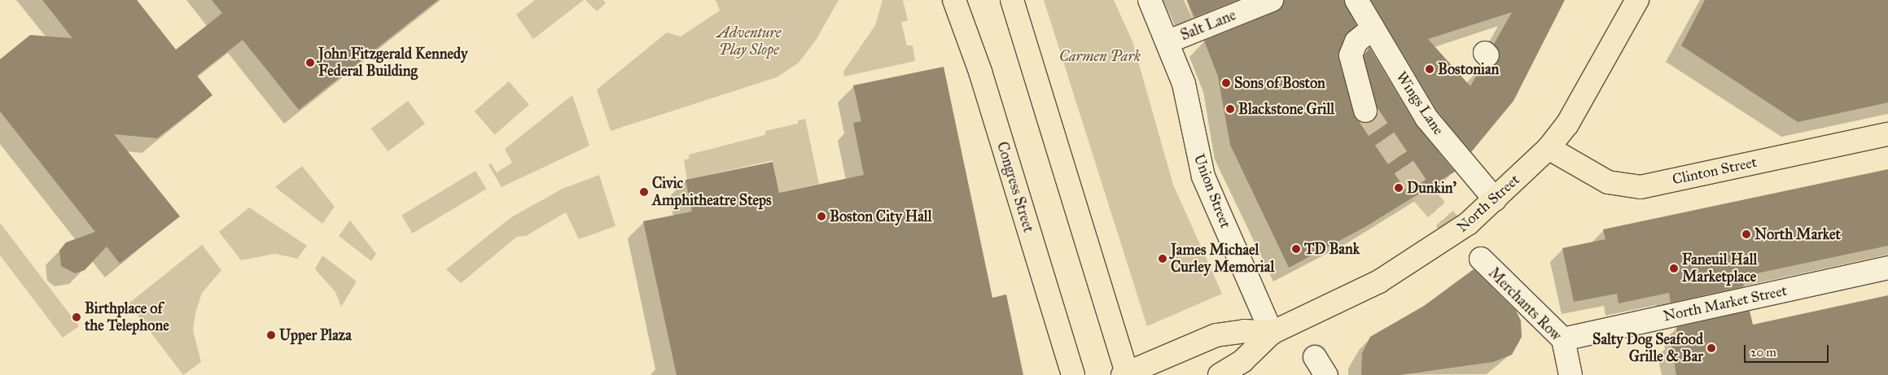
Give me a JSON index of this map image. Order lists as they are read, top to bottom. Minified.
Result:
{"streets":{"main road":["Clinton Street","Congress Street","North Street"],"street":["Salt Lane","Wings Lane","Union Street","North Market Street","Merchants Row"]},"crossings":[["Salt Lane","Union Street"],["Wings Lane","North Street"],["Clinton Street","North Street"],["Union Street","North Street"],["North Market Street","Merchants Row"]],"parks":["Adventure Play Slope","Carmen Park"],"places":["John Fitzgerald Kennedy Federal Building","Bostonian","Sons of Boston","Blackstone Grill","Dunkin'","Civic Amphitheatre Steps","Boston City Hall","North Market","TD Bank","James Michael Curley Memorial","Faneuil Hall Marketplace","Birthplace of the Telephone","Upper Plaza","Salty Dog Seafood Grille & Bar"],"scale_bar":"20 m"}
